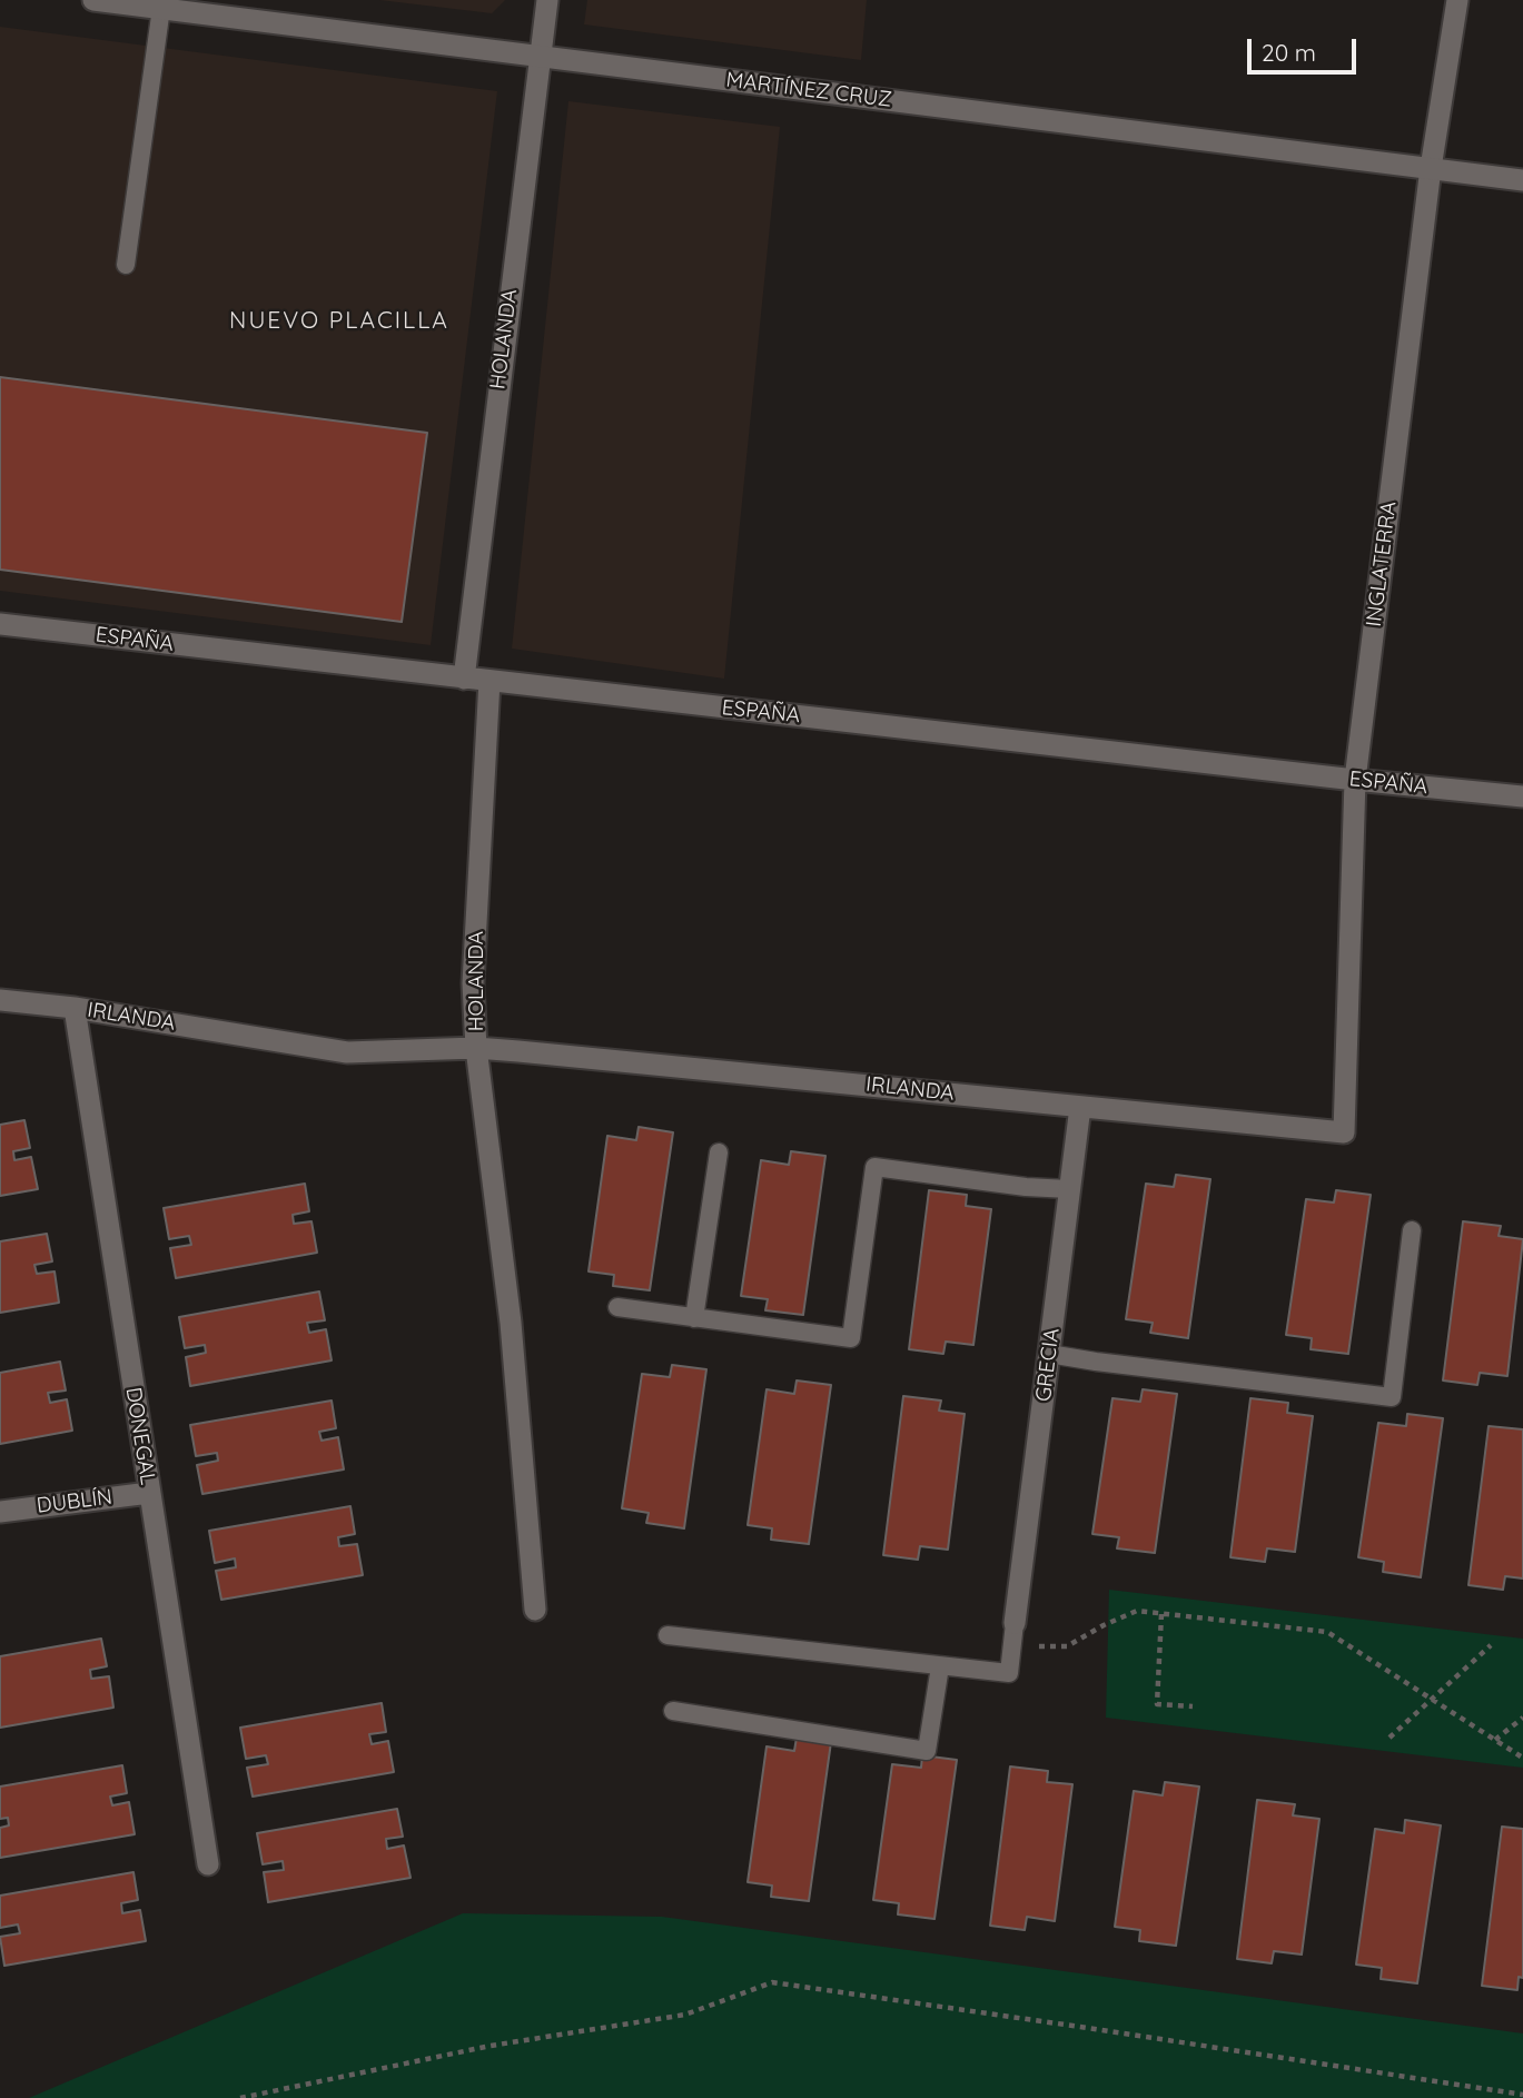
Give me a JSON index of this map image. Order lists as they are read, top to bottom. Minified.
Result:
{"streets":{"street":["MARTÍNEZ CRUZ","HOLANDA","INGLATERRA","ESPAÑA","IRLANDA","GRECIA","DONEGAL","DUBLÍN"]},"crossings":[["MARTÍNEZ CRUZ","HOLANDA"],["MARTÍNEZ CRUZ","INGLATERRA"],["HOLANDA","ESPAÑA"],["HOLANDA","IRLANDA"],["INGLATERRA","ESPAÑA"],["INGLATERRA","IRLANDA"],["IRLANDA","GRECIA"],["IRLANDA","DONEGAL"],["DONEGAL","DUBLÍN"]],"districts":["NUEVO PLACILLA"],"scale_bar":"20 m"}
